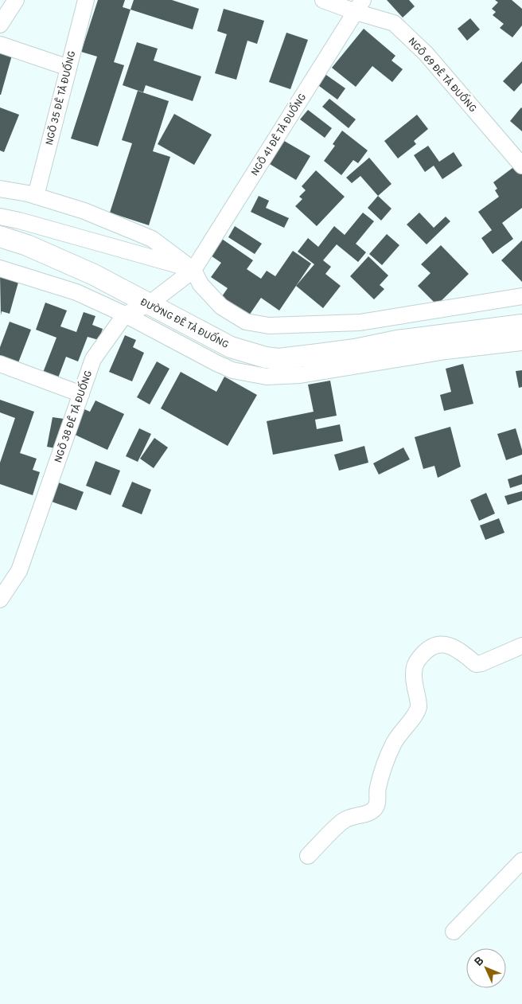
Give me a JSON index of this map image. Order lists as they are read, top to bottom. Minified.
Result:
{"streets":{"main road":["ĐƯỜNG ĐÊ TẢ ĐUỐNG"],"street":["NGÕ 69 ĐÊ TẢ ĐUỐNG","NGÕ 35 ĐÊ TẢ ĐUỐNG","NGÕ 41 ĐÊ TẢ ĐUỐNG","NGÕ 38 ĐÊ TẢ ĐUỐNG"]},"crossings":[["NGÕ 69 ĐÊ TẢ ĐUỐNG","NGÕ 41 ĐÊ TẢ ĐUỐNG"]],"north":"top left"}
